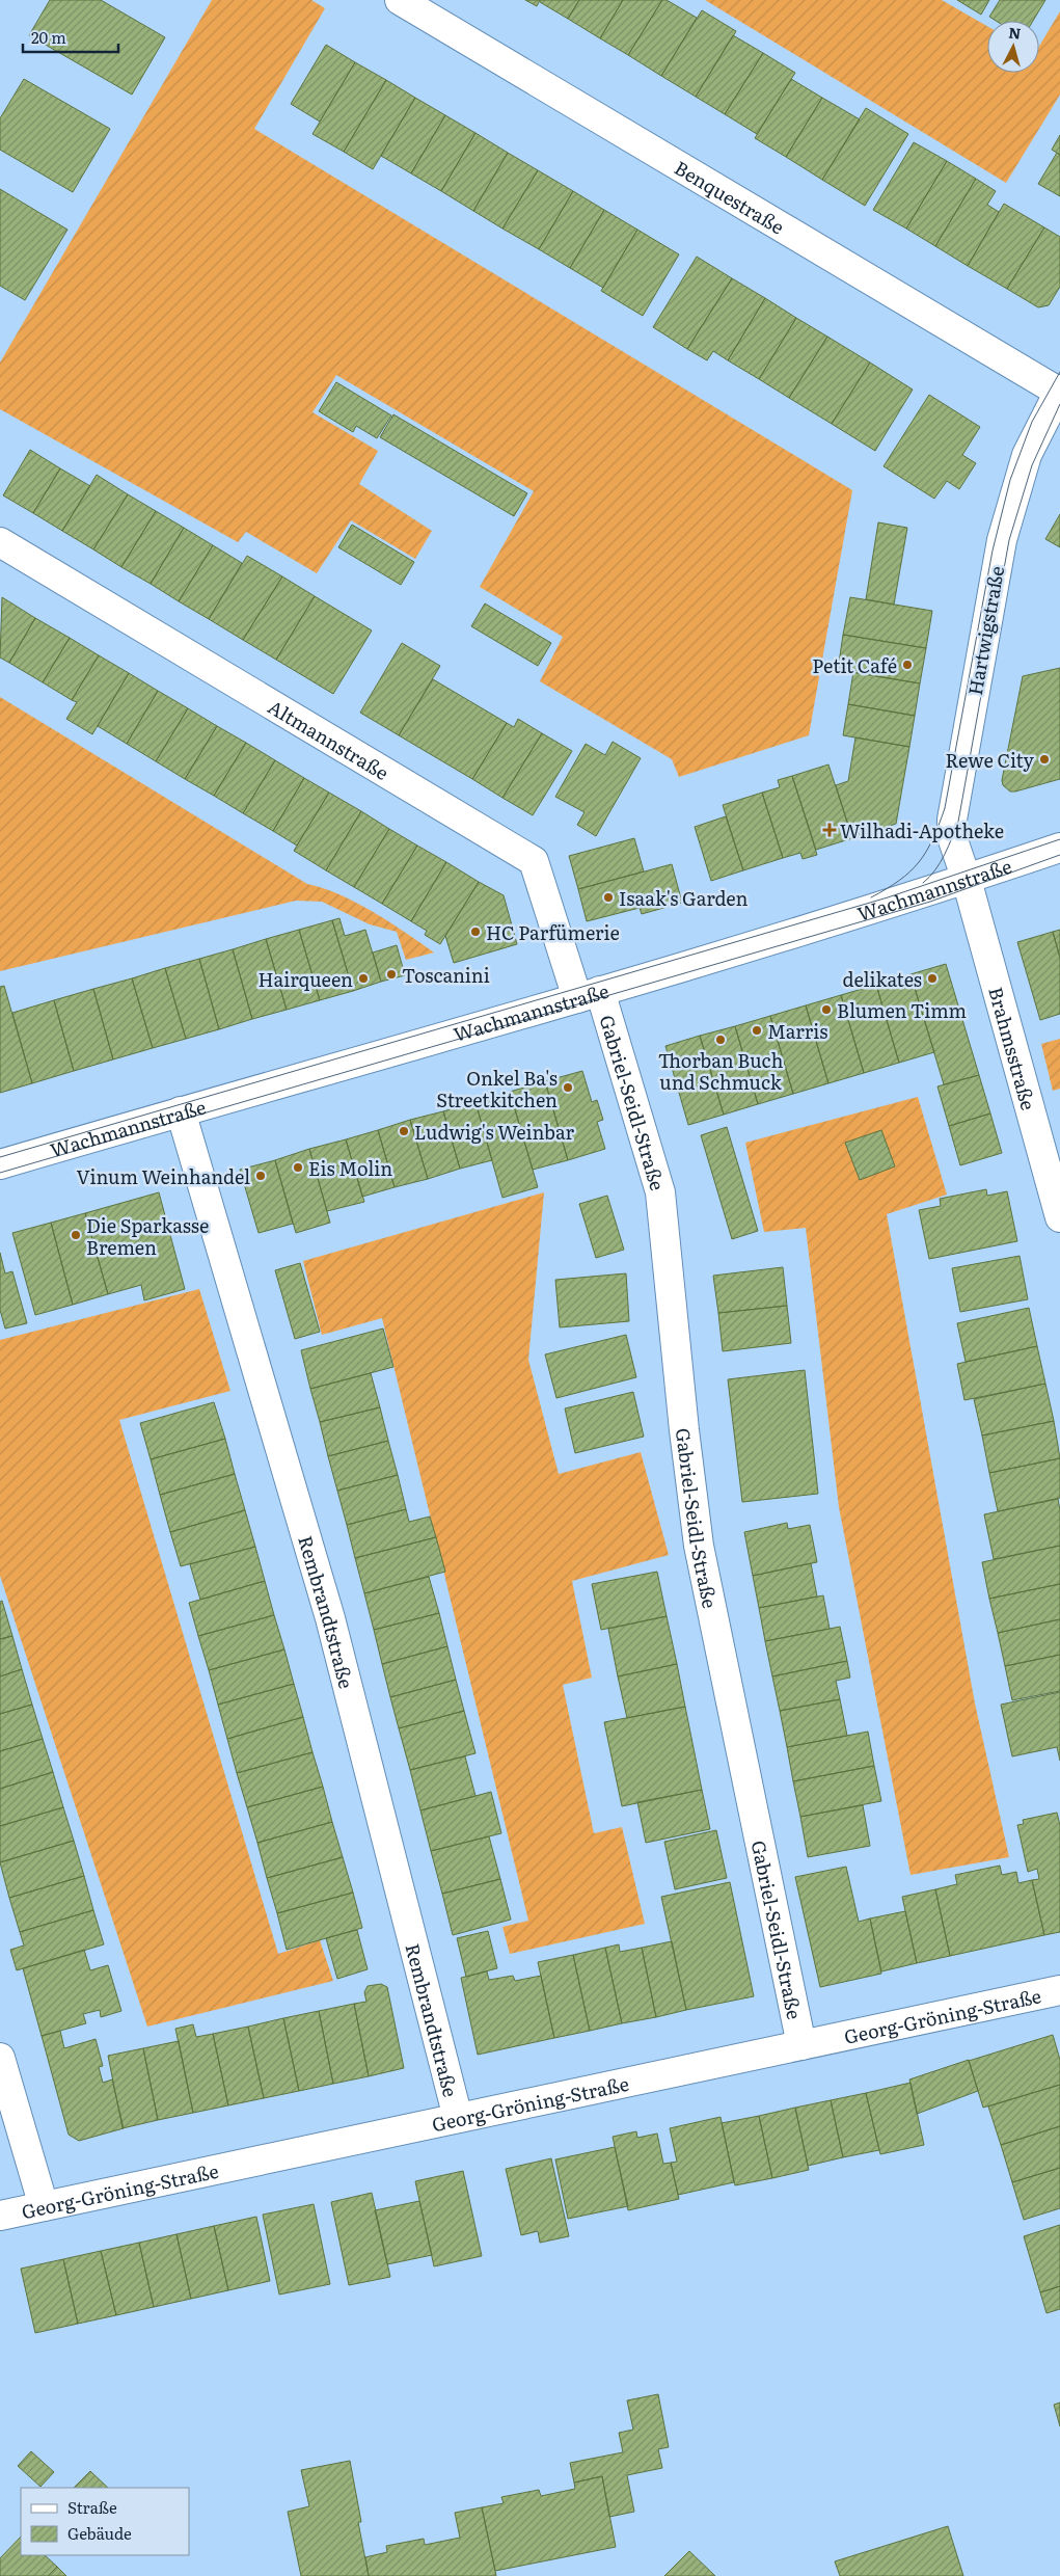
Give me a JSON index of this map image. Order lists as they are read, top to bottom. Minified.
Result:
{"streets":{"street":["Benquestraße","Hartwigstraße","Altmannstraße","Wachmannstraße","Brahmsstraße","Gabriel-Seidl-Straße","Rembrandtstraße","Georg-Gröning-Straße"]},"crossings":[["Benquestraße","Hartwigstraße"],["Hartwigstraße","Wachmannstraße"],["Hartwigstraße","Brahmsstraße"],["Altmannstraße","Wachmannstraße"],["Altmannstraße","Gabriel-Seidl-Straße"],["Wachmannstraße","Brahmsstraße"],["Wachmannstraße","Gabriel-Seidl-Straße"],["Wachmannstraße","Rembrandtstraße"],["Gabriel-Seidl-Straße","Georg-Gröning-Straße"],["Rembrandtstraße","Georg-Gröning-Straße"]],"places":{"other":["Petit Café","Rewe City","Isaak's Garden","HC Parfümerie","Toscanini","Hairqueen","delikates","Blumen Timm","Marris","Thorban Buch und Schmuck","Onkel Ba's Streetkitchen","Ludwig's Weinbar","Eis Molin","Vinum Weinhandel","Die Sparkasse Bremen"],"health":["Wilhadi-Apotheke"]},"legend":["Straße","Gebäude"],"scale_bar":"20 m","north":"top"}
